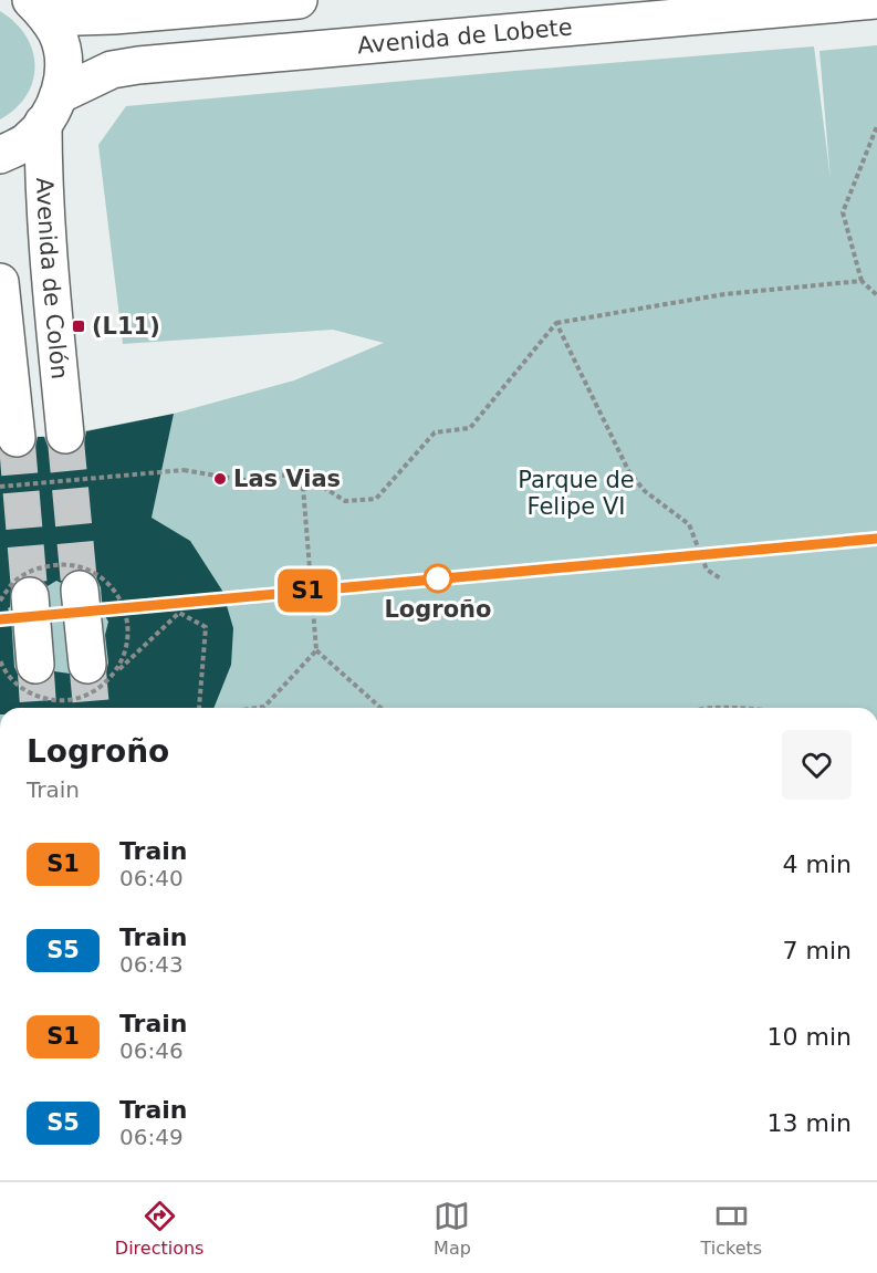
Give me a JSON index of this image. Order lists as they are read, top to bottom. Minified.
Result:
{"streets":{"main road":["Avenida de Lobete","Avenida de Colón"]},"crossings":[["Avenida de Lobete","Avenida de Colón"]],"parks":["Parque de Felipe VI"],"places":{"transit":["(L11)"],"other":["Las Vias","Logroño"]},"page":{"on_map":"S1","heading":["Logroño","Train"],"list":[{"mark":"S1","name":"Train","note":"06:40","value":"4 min"},{"mark":"S5","name":"Train","note":"06:43","value":"7 min"},{"mark":"S1","name":"Train","note":"06:46","value":"10 min"},{"mark":"S5","name":"Train","note":"06:49","value":"13 min"}],"tabs":["Directions","Map","Tickets"]}}
